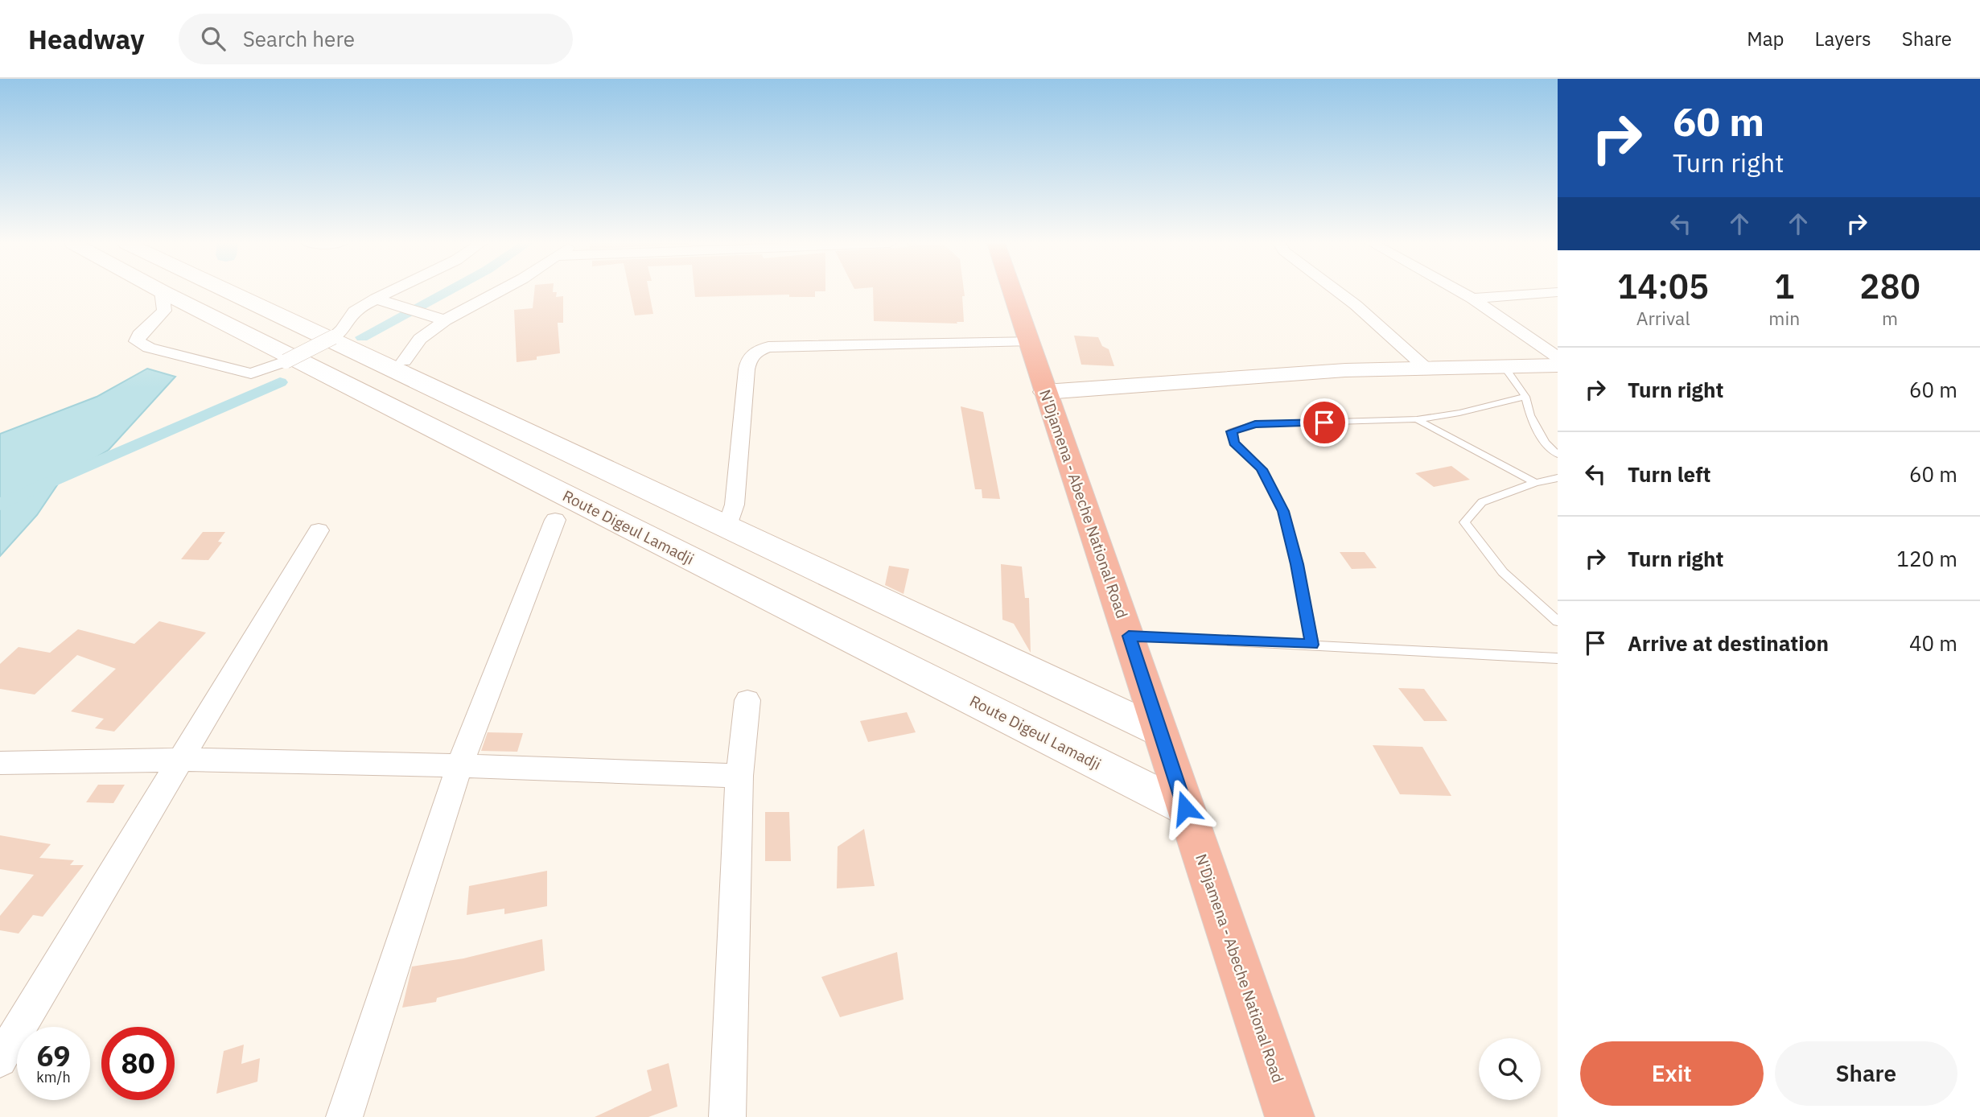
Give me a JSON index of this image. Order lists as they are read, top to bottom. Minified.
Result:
{"streets":{"highway":["N'Djamena - Abeche National Road"],"main road":["Route Digeul Lamadji"]},"crossings":[["N'Djamena - Abeche National Road","Route Digeul Lamadji"]],"page":{"header":"Headway","search":"Search here","nav":["Map","Layers","Share"],"turn":["60 m","Turn right"],"eta":["14:05","Arrival","1","min","280","m"],"list":[{"name":"Turn right","value":"60 m"},{"name":"Turn left","value":"60 m"},{"name":"Turn right","value":"120 m"},{"name":"Arrive at destination","value":"40 m"}],"speed":"69 km/h","limit":"80","buttons":["Exit","Share"]}}
